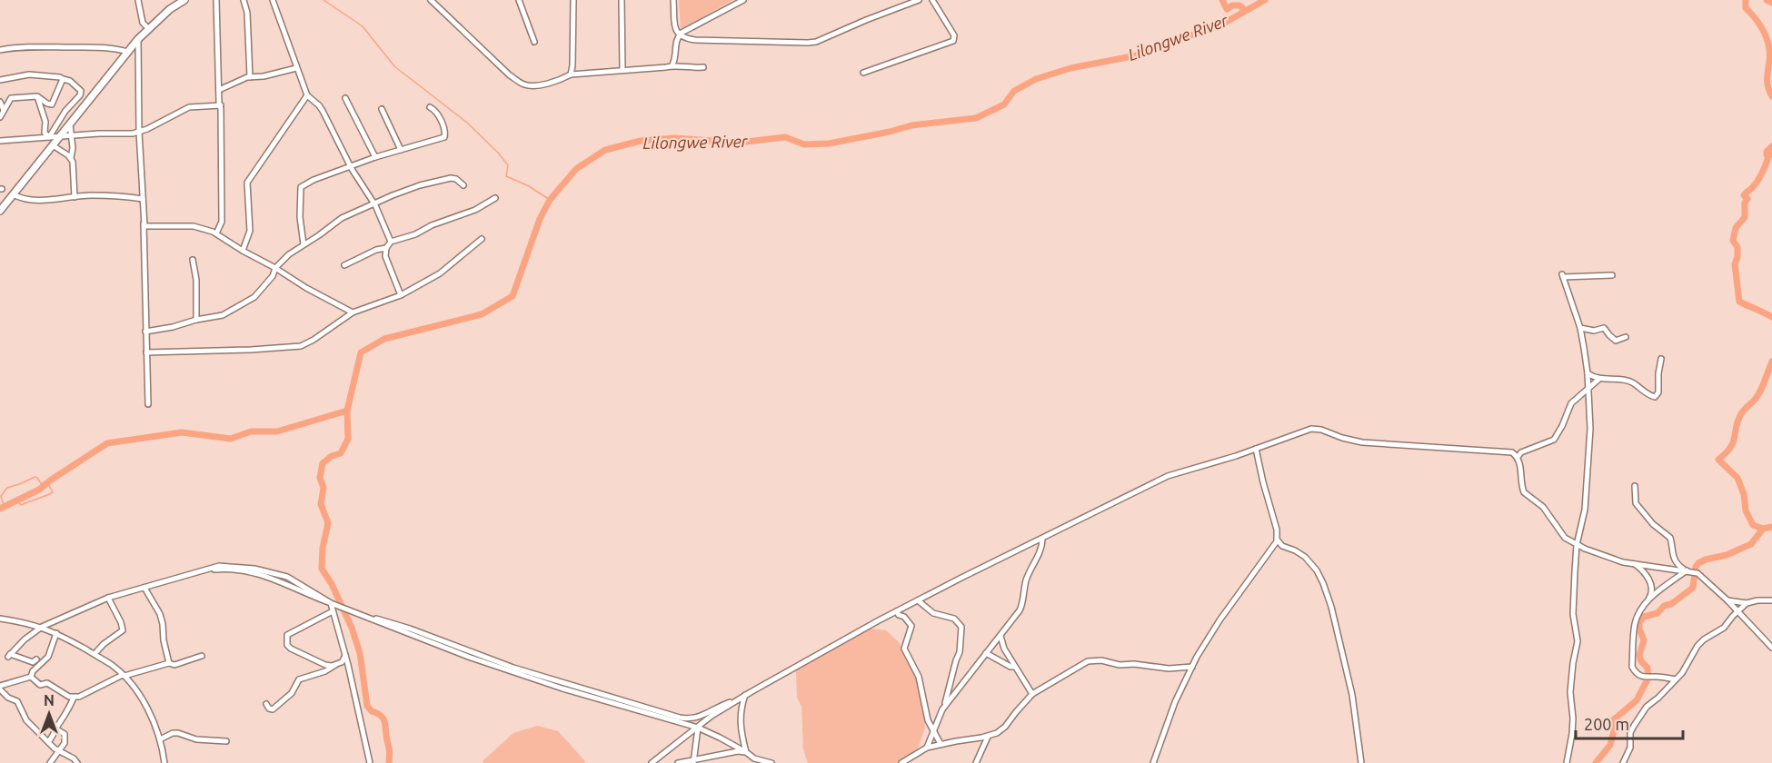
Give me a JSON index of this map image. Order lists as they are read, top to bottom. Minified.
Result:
{"water":["Lilongwe River"],"scale_bar":"200 m","north":"top"}
